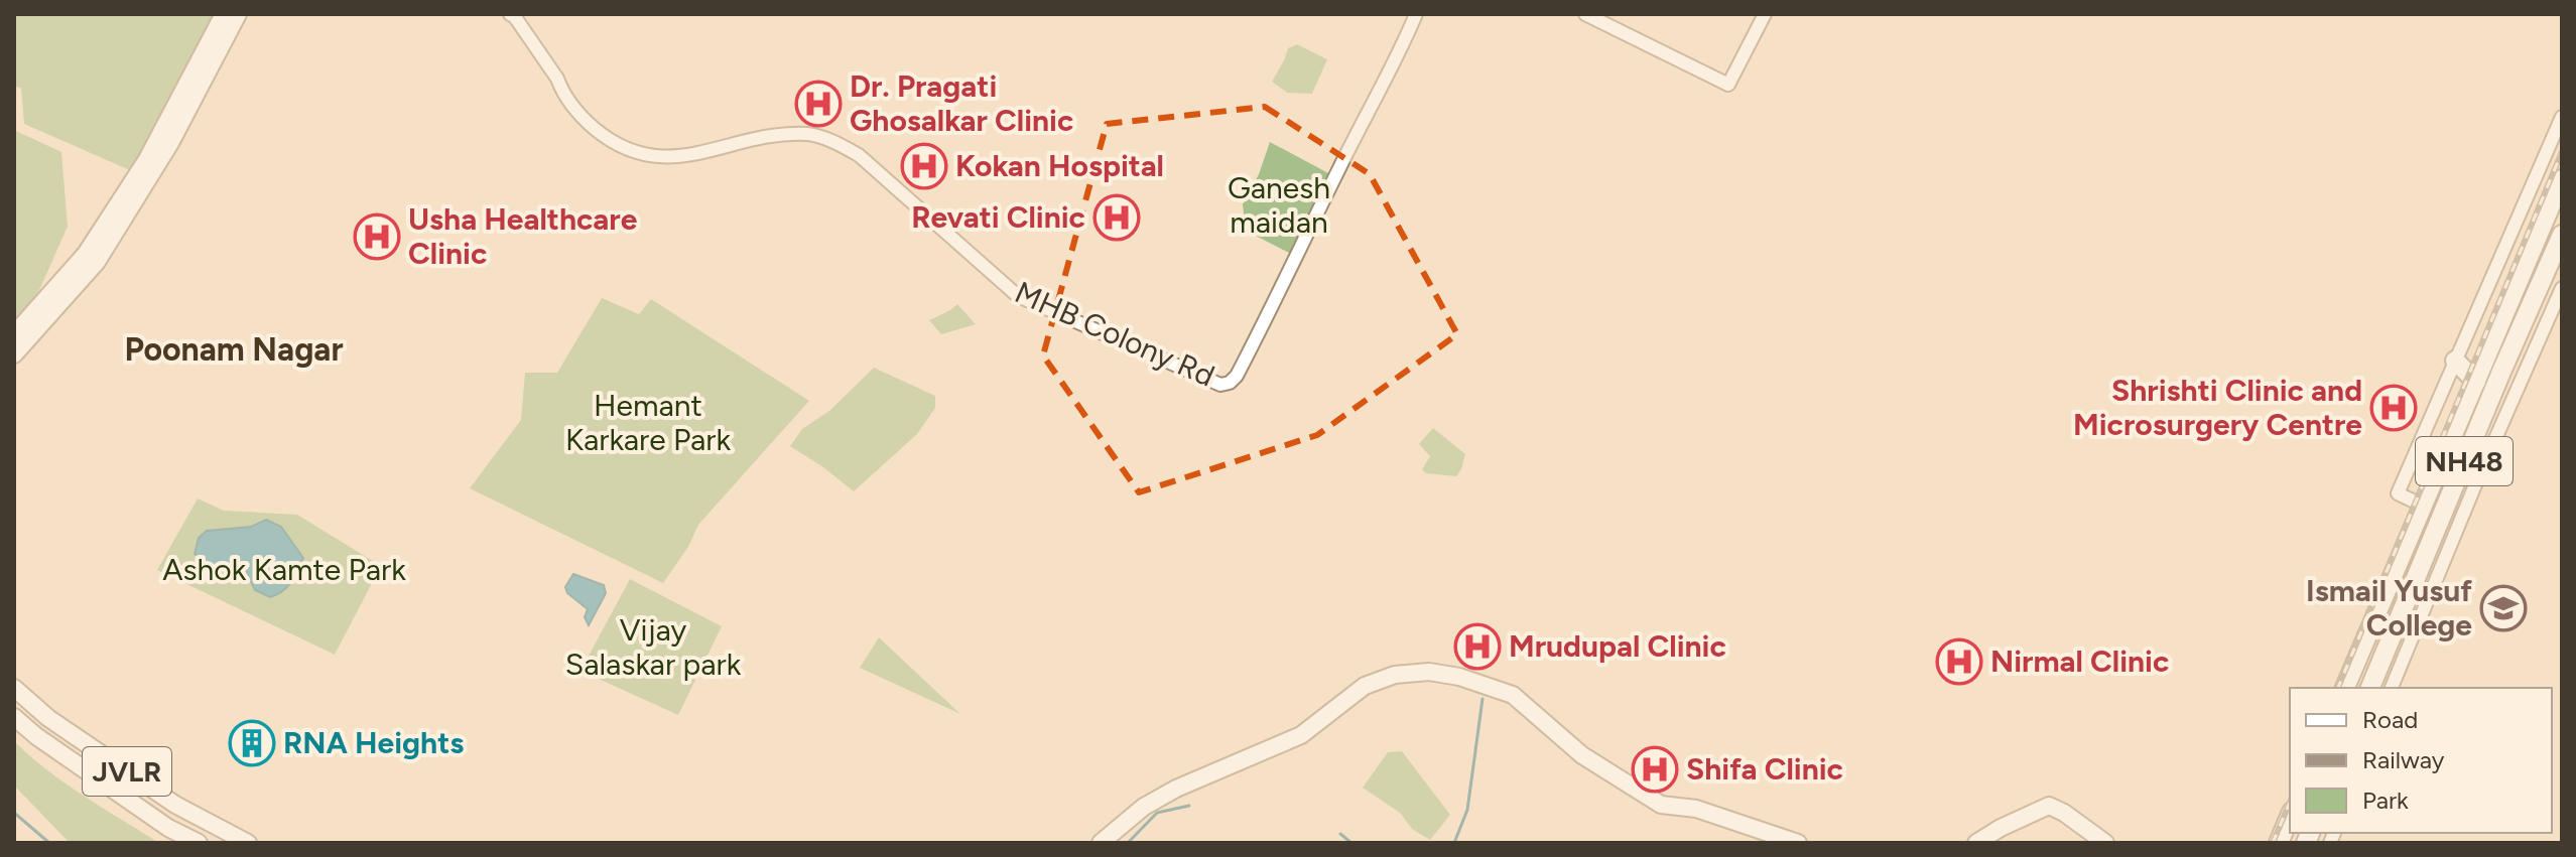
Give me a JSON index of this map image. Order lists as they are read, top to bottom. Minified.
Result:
{"streets":{"highway":["NH48"],"main road":["JVLR"],"street":["MHB Colony Rd"]},"districts":["Poonam Nagar"],"parks":["Ganesh maidan","Hemant Karkare Park","Ashok Kamte Park","Vijay Salaskar park"],"places":{"hospital":["Dr. Pragati Ghosalkar Clinic","Kokan Hospital","Revati Clinic","Usha Healthcare Clinic","Shrishti Clinic and Microsurgery Centre","Mrudupal Clinic","Nirmal Clinic","Shifa Clinic"],"school or university":["Ismail Yusuf College"],"building":["RNA Heights"]},"legend":["Road","Railway","Park"]}
